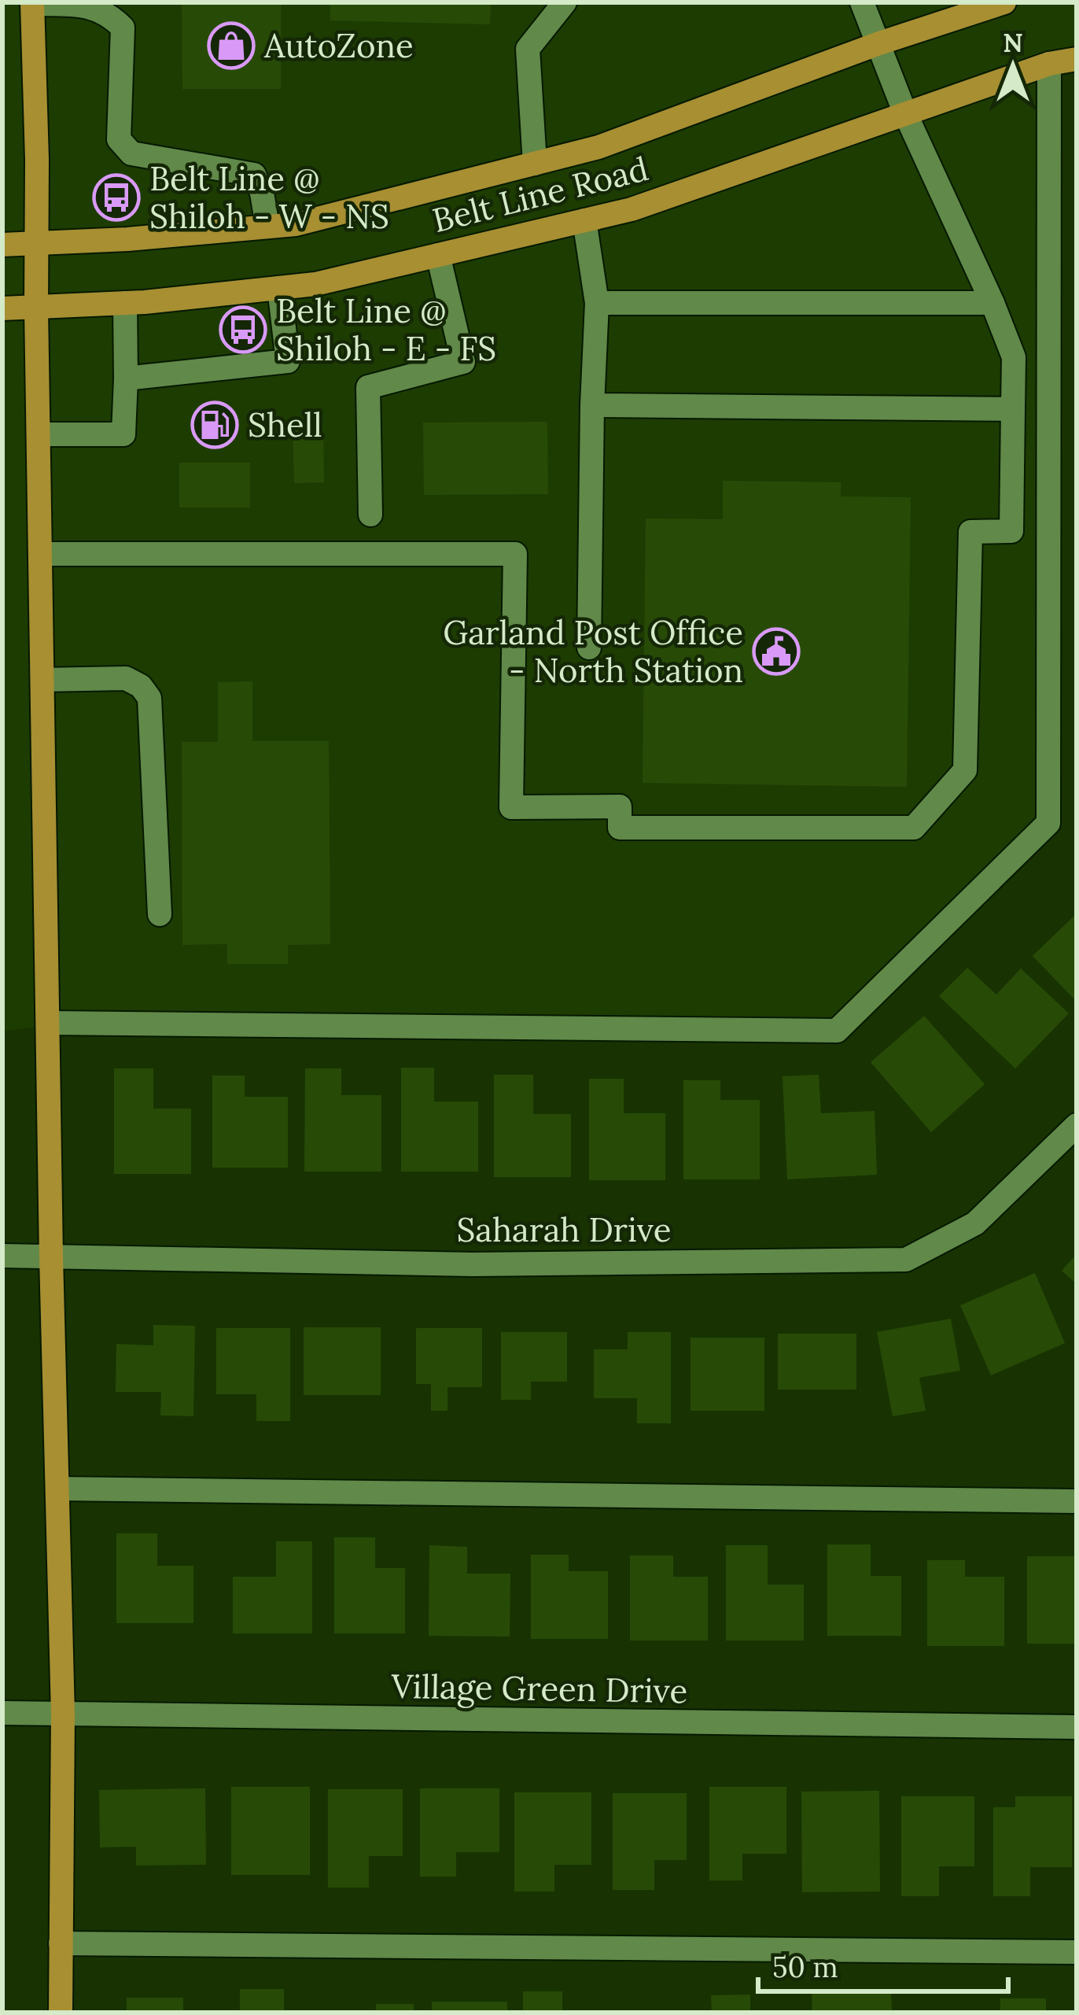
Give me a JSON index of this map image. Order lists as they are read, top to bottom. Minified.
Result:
{"streets":{"main road":["Belt Line Road"],"street":["Saharah Drive","Village Green Drive"]},"places":{"shop":["AutoZone"],"bus stop":["Belt Line @ Shiloh - W - NS","Belt Line @ Shiloh - E - FS"],"fuel station":["Shell"],"public building":["Garland Post Office - North Station"]},"scale_bar":"50 m","north":"top"}
